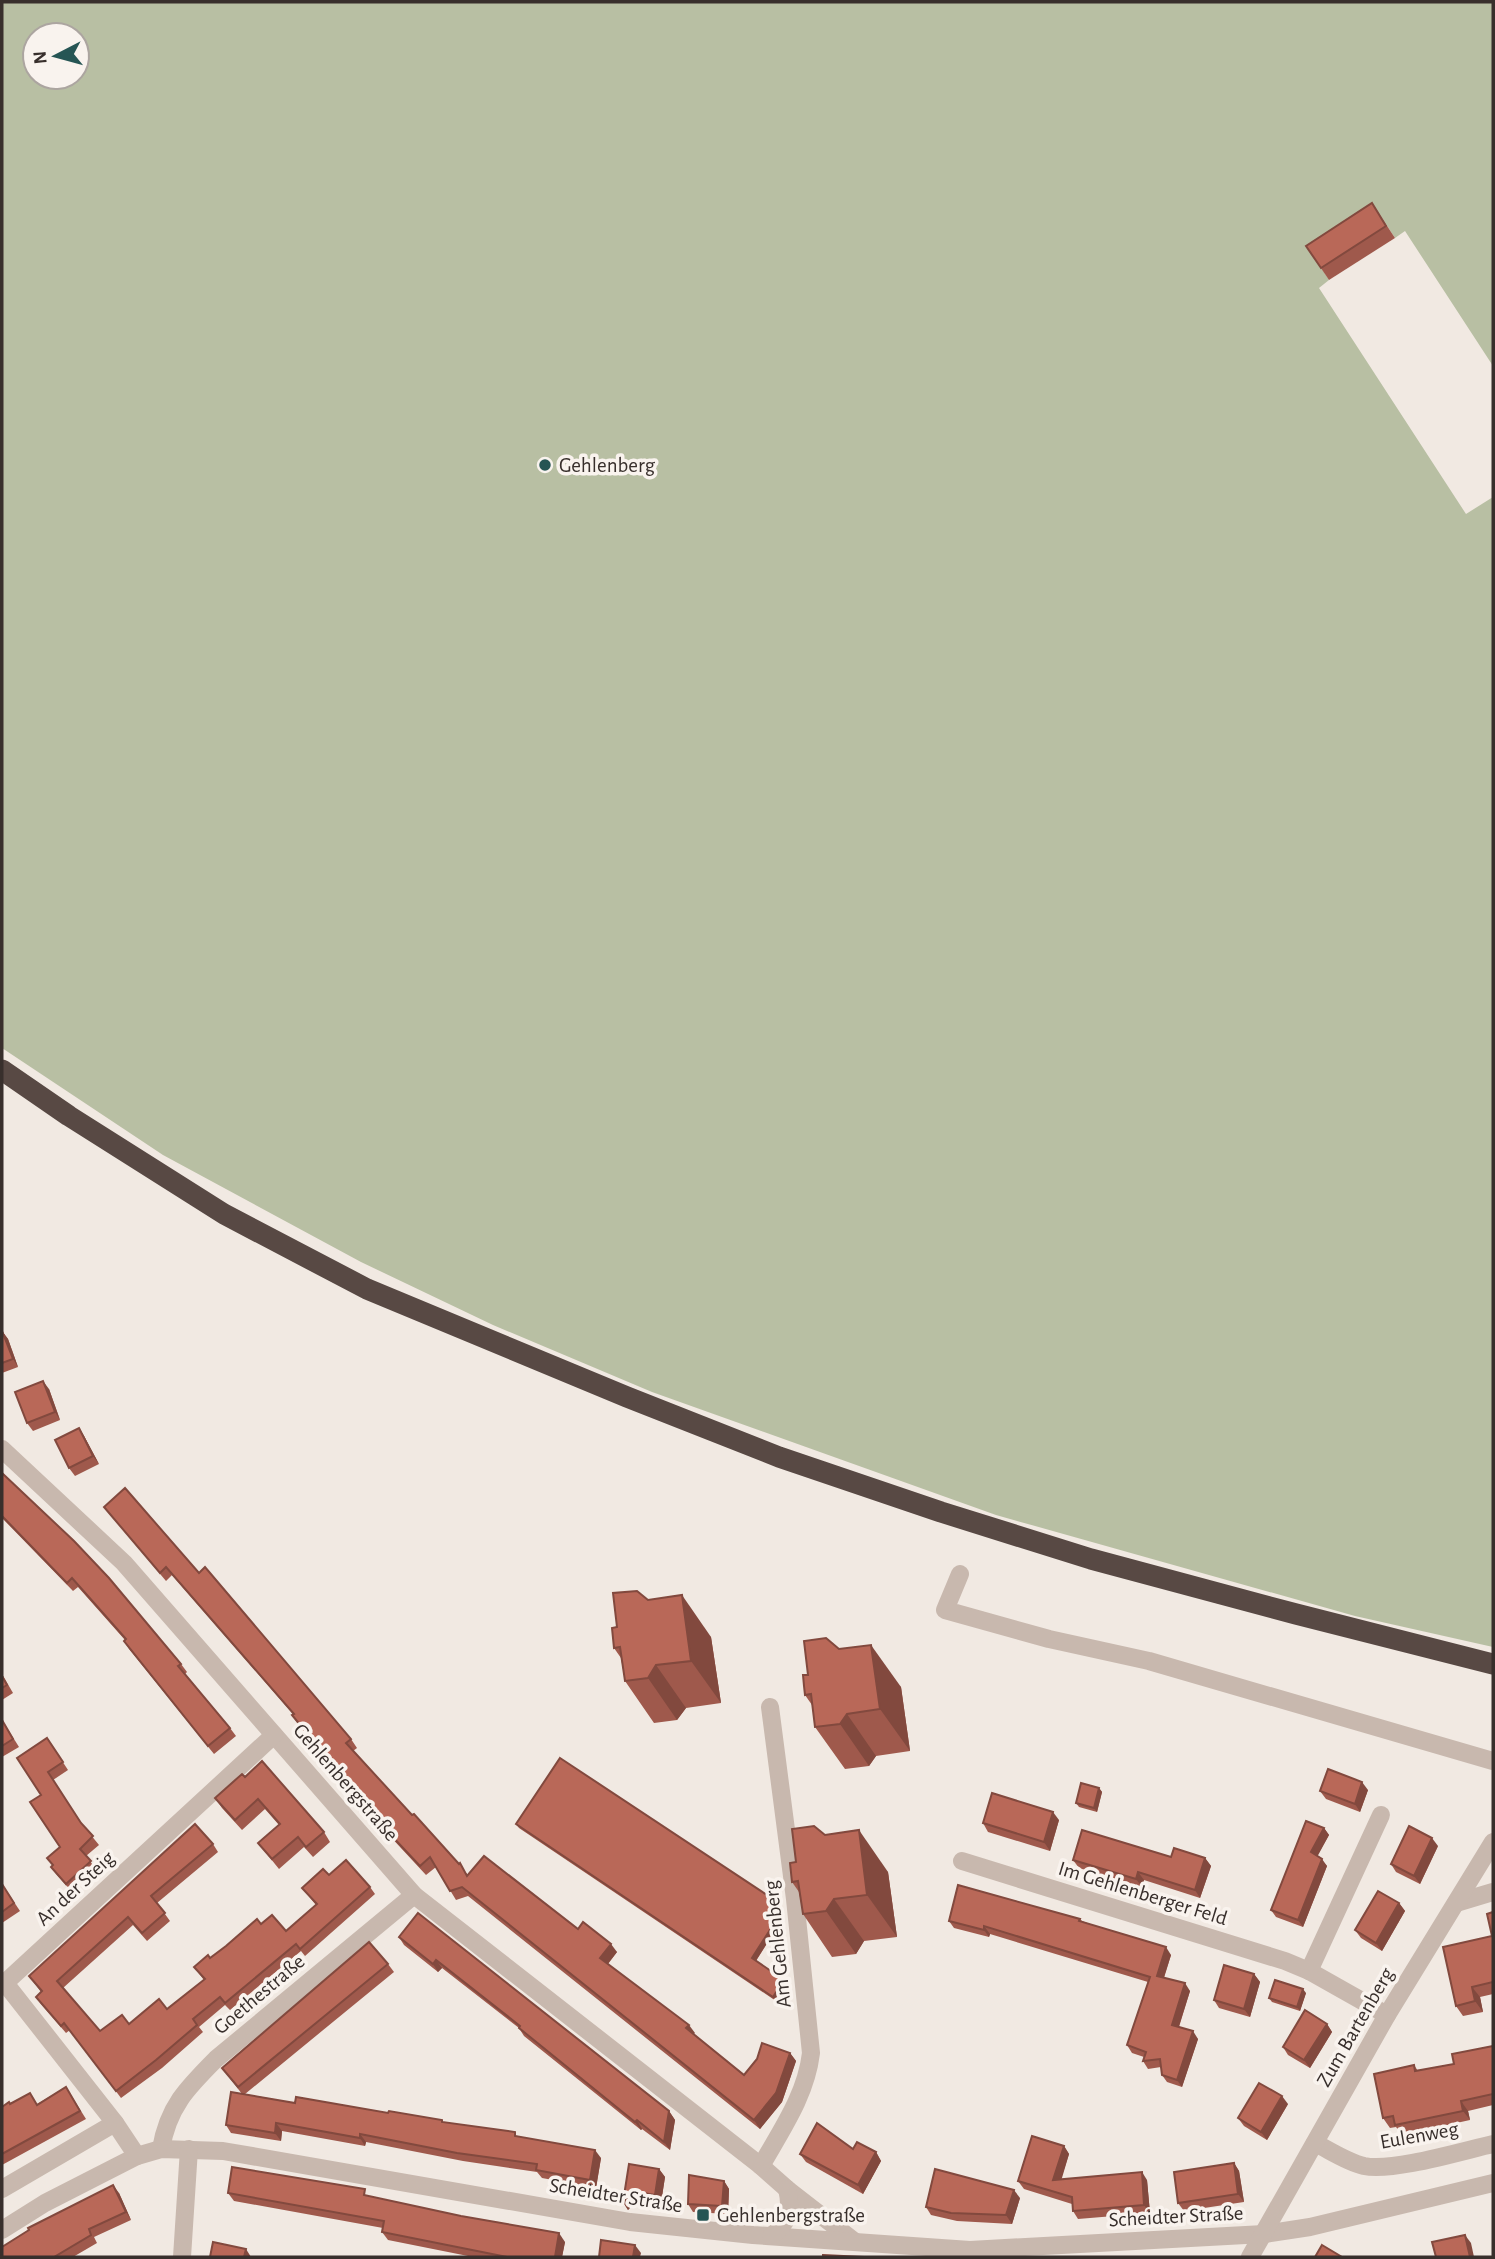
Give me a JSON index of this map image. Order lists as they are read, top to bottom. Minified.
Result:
{"streets":{"street":["Gehlenbergstraße","An der Steig","Im Gehlenberger Feld","Am Gehlenberg","Goethestraße","Zum Bartenberg","Eulenweg","Scheidter Straße"]},"crossings":[["Gehlenbergstraße","An der Steig"],["Gehlenbergstraße","Am Gehlenberg"],["Gehlenbergstraße","Goethestraße"],["Gehlenbergstraße","Scheidter Straße"],["An der Steig","Scheidter Straße"],["Im Gehlenberger Feld","Zum Bartenberg"],["Goethestraße","Scheidter Straße"],["Zum Bartenberg","Eulenweg"],["Zum Bartenberg","Scheidter Straße"]],"places":{"other":["Gehlenberg"],"transit":["Gehlenbergstraße"]},"north":"left"}
